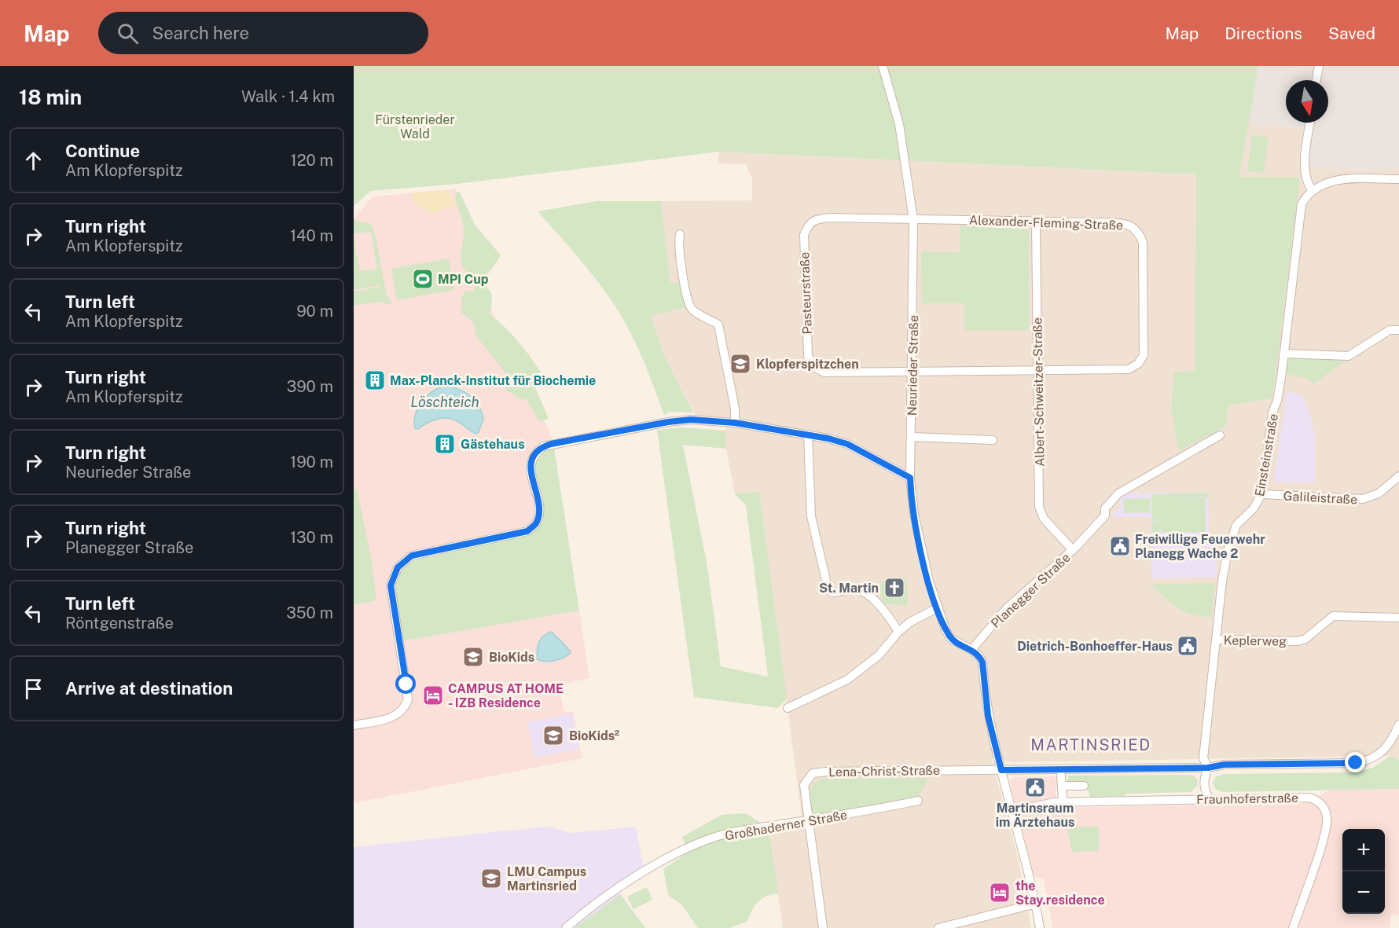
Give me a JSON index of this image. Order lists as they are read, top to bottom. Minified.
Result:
{"streets":{"street":["Alexander-Fleming-Straße","Pasteurstraße","Neurieder Straße","Albert-Schweitzer-Straße","Einsteinstraße","Galileistraße","Planegger Straße","Keplerweg","Lena-Christ-Straße","Fraunhoferstraße","Großhaderner Straße"]},"crossings":[["Alexander-Fleming-Straße","Pasteurstraße"],["Alexander-Fleming-Straße","Neurieder Straße"],["Alexander-Fleming-Straße","Albert-Schweitzer-Straße"],["Pasteurstraße","Neurieder Straße"],["Pasteurstraße","Albert-Schweitzer-Straße"],["Neurieder Straße","Planegger Straße"],["Albert-Schweitzer-Straße","Planegger Straße"],["Einsteinstraße","Galileistraße"],["Einsteinstraße","Keplerweg"],["Einsteinstraße","Fraunhoferstraße"],["Lena-Christ-Straße","Großhaderner Straße"]],"districts":["MARTINSRIED"],"water":["Löschteich"],"parks":["Fürstenrieder Wald"],"places":{"sports":["MPI Cup"],"school or university":["Klopferspitzchen","BioKids","BioKids²","LMU Campus Martinsried"],"building":["Max-Planck-Institut für Biochemie","Gästehaus"],"public building":["Freiwillige Feuerwehr Planegg Wache 2","Dietrich-Bonhoeffer-Haus","Martinsraum im Ärztehaus"],"church":["St. Martin"],"hotel":["CAMPUS AT HOME - IZB Residence","the Stay.residence"]},"north":"bottom","page":{"header":"Map","search":"Search here","nav":["Map","Directions","Saved"],"heading":["18 min","Walk · 1.4 km"],"list":[["Continue","Am Klopferspitz","120 m"],["Turn right","Am Klopferspitz","140 m"],["Turn left","Am Klopferspitz","90 m"],["Turn right","Am Klopferspitz","390 m"],["Turn right","Neurieder Straße","190 m"],["Turn right","Planegger Straße","130 m"],["Turn left","Röntgenstraße","350 m"],"Arrive at destination"],"map_buttons":["+","−"]}}
